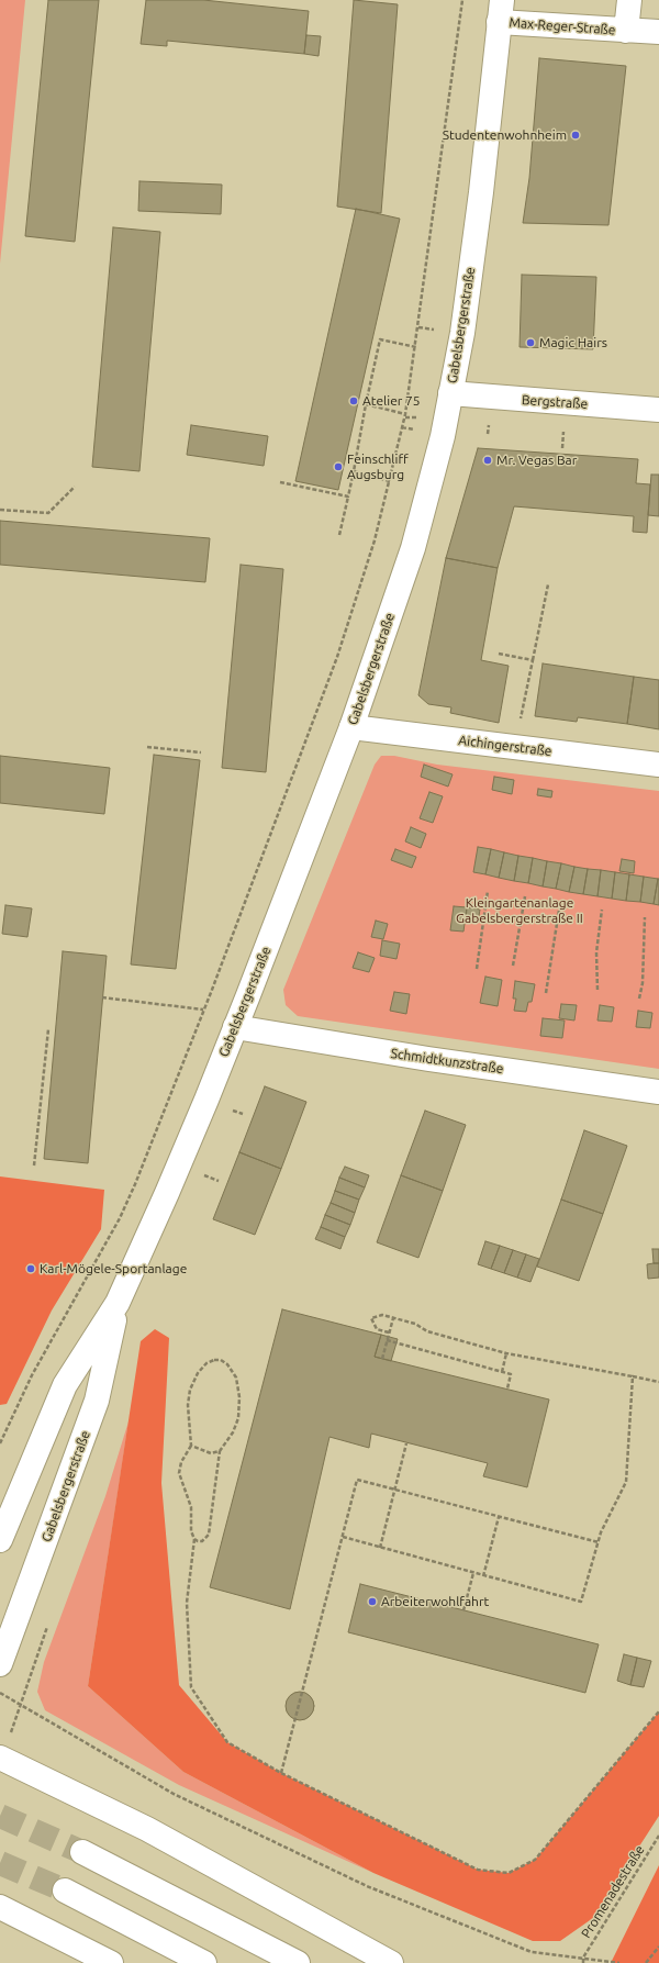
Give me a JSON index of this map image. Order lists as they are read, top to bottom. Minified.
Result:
{"streets":{"main road":["Max-Reger-Straße","Gabelsbergerstraße","Bergstraße","Aichingerstraße","Schmidtkunzstraße"],"path":["Promenadestraße"]},"crossings":[["Max-Reger-Straße","Gabelsbergerstraße"],["Gabelsbergerstraße","Bergstraße"],["Gabelsbergerstraße","Aichingerstraße"],["Gabelsbergerstraße","Schmidtkunzstraße"]],"parks":["Kleingartenanlage Gabelsbergerstraße II"],"places":["Studentenwohnheim","Magic Hairs","Atelier 75","Mr. Vegas Bar","Feinschliff Augsburg","Karl-Mögele-Sportanlage","Arbeiterwohlfahrt"]}
